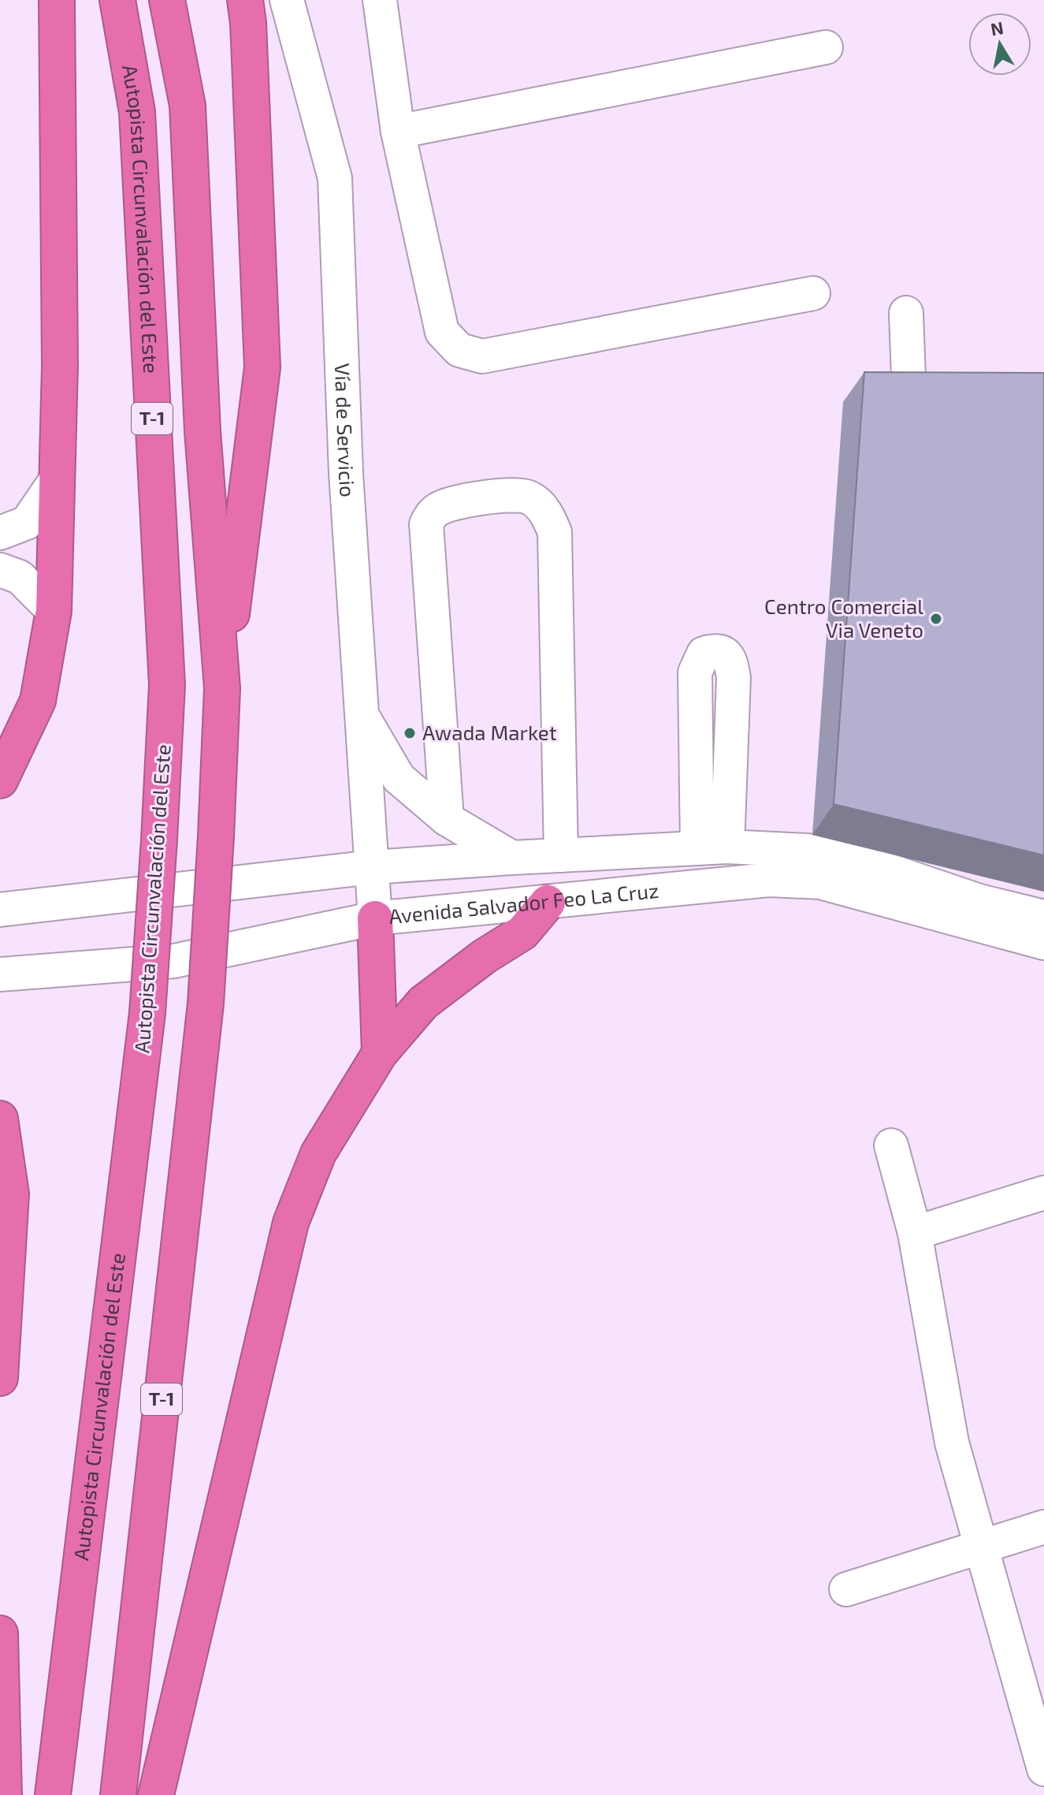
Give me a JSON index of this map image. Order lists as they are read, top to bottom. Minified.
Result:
{"streets":{"highway":["Autopista Circunvalación del Este","T-1"],"street":["Vía de Servicio","Avenida Salvador Feo La Cruz"]},"crossings":[["Vía de Servicio","Avenida Salvador Feo La Cruz"]],"places":["Centro Comercial Via Veneto","Awada Market"],"north":"top"}
